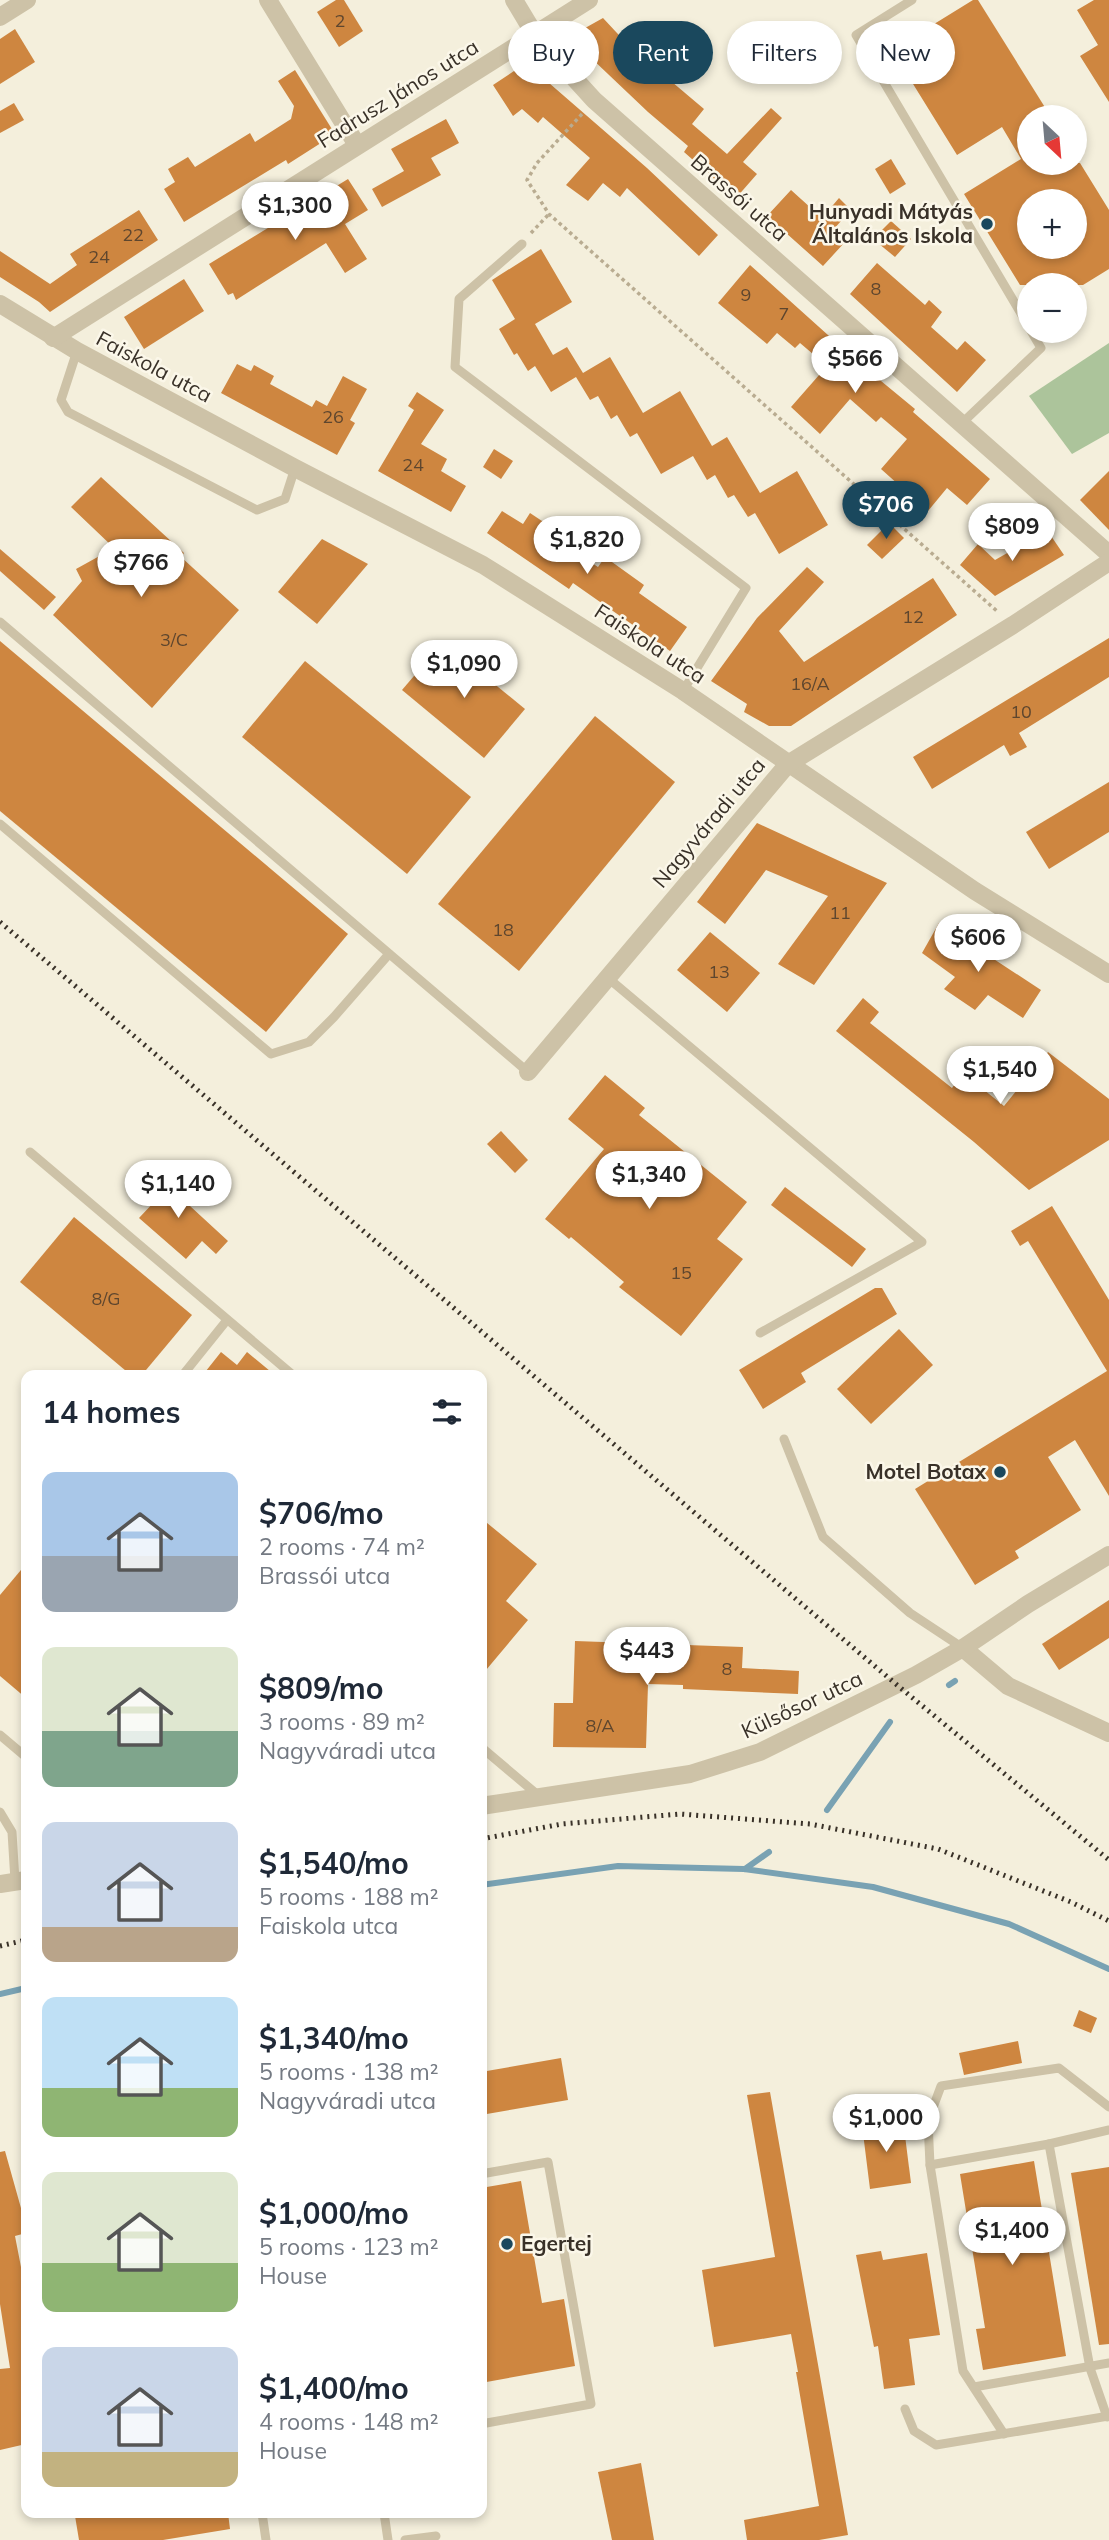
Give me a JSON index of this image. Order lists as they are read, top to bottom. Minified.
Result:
{"streets":{"street":["Fadrusz János utca","Brassói utca","Faiskola utca","Nagyváradi utca","Külsősor utca"]},"crossings":[["Fadrusz János utca","Faiskola utca"],["Faiskola utca","Nagyváradi utca"]],"places":["Hunyadi Mátyás Általános Iskola","Motel Botax","Egertej"],"house_numbers":["2","22","24","8","9","7","26","24","12","3/C","16/A","10","11","18","13","15","8/G","8","8/A"],"north":"bottom right","page":{"chip":["Buy","Rent","Filters","New"],"map_buttons":["+","−"],"price":["$1,300","$566","$706","$809","$1,820","$766","$1,090","$606","$1,540","$1,340","$1,140","$443","$1,000","$1,400"],"heading":"14 homes","list":[{"name":"$706/mo","note":"2 rooms · 74 m² · Brassói utca"},{"name":"$809/mo","note":"3 rooms · 89 m² · Nagyváradi utca"},{"name":"$1,540/mo","note":"5 rooms · 188 m² · Faiskola utca"},{"name":"$1,340/mo","note":"5 rooms · 138 m² · Nagyváradi utca"},{"name":"$1,000/mo","note":"5 rooms · 123 m² · House"},{"name":"$1,400/mo","note":"4 rooms · 148 m² · House"}]}}
